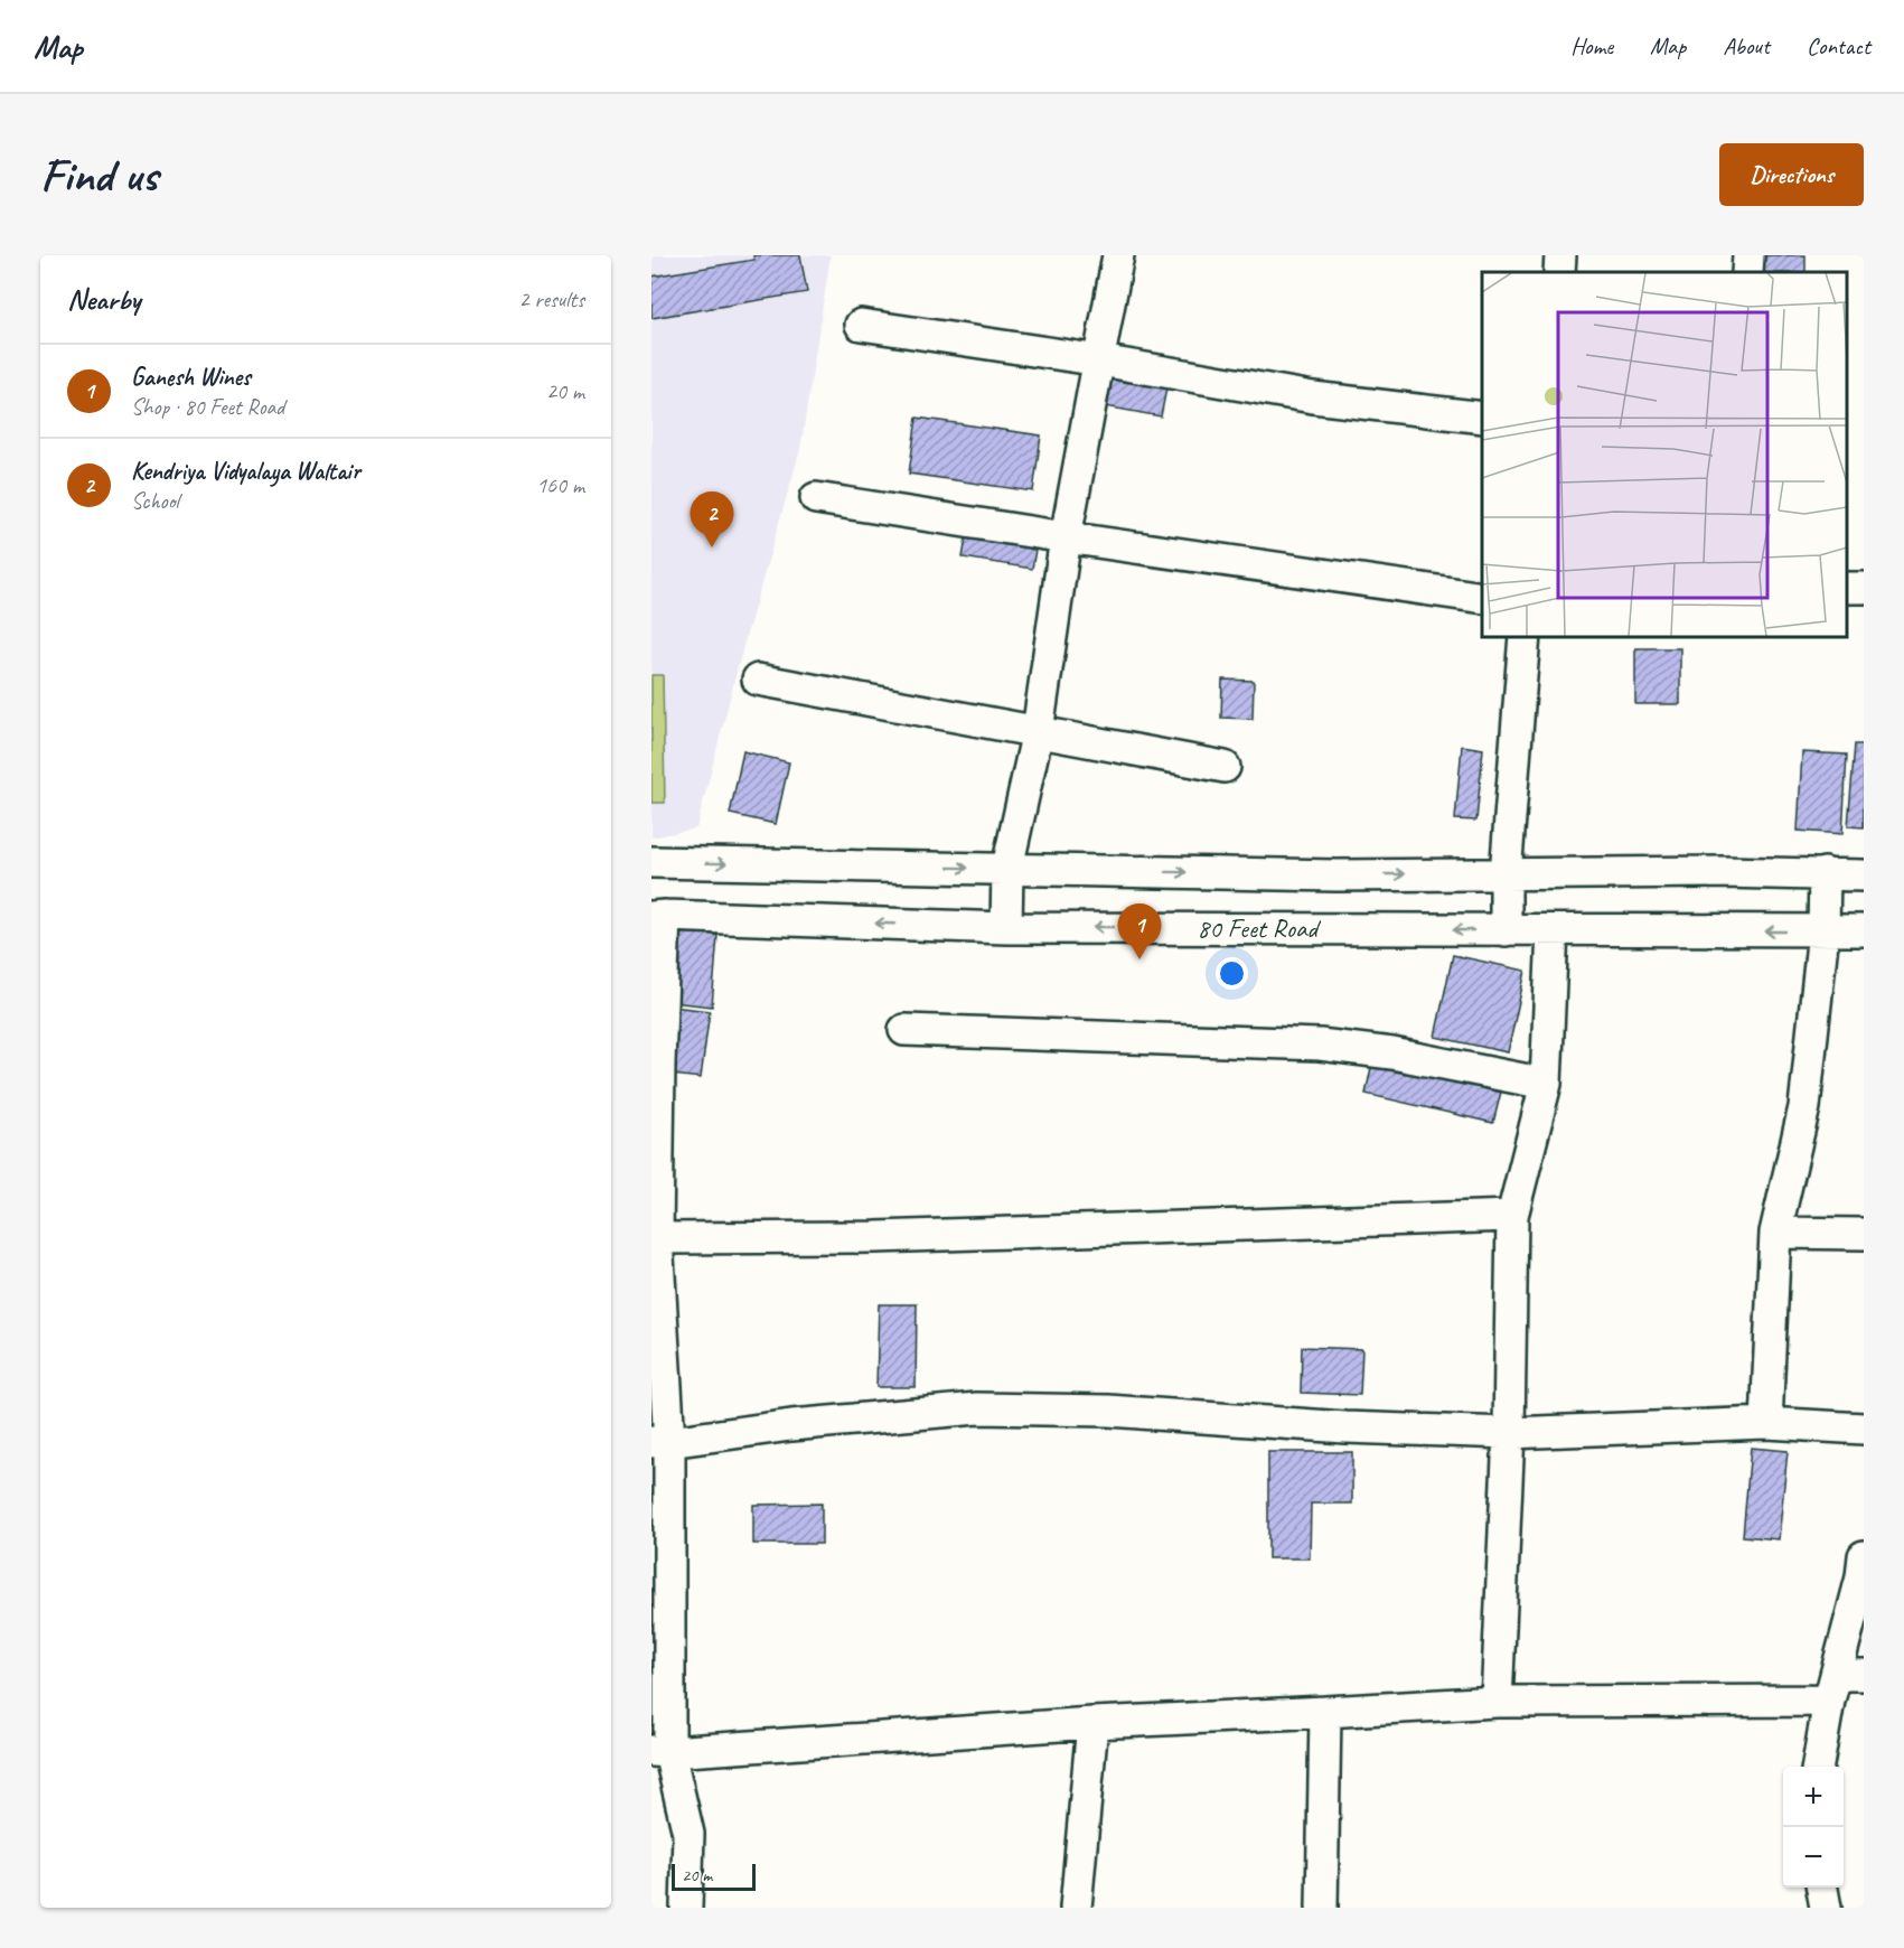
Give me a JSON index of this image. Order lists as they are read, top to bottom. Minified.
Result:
{"streets":{"street":["80 Feet Road"]},"scale_bar":"20 m","page":{"header":"Map","nav":["Home","Map","About","Contact"],"buttons":"Directions","title":"Find us","heading":["Nearby","2 results"],"list":[{"mark":"1","name":"Ganesh Wines","note":"Shop · 80 Feet Road","value":"20 m"},{"mark":"2","name":"Kendriya Vidyalaya Waltair","note":"School","value":"160 m"}],"pins":["2","1"],"map_buttons":["+","−"],"scale":"20 m"}}
